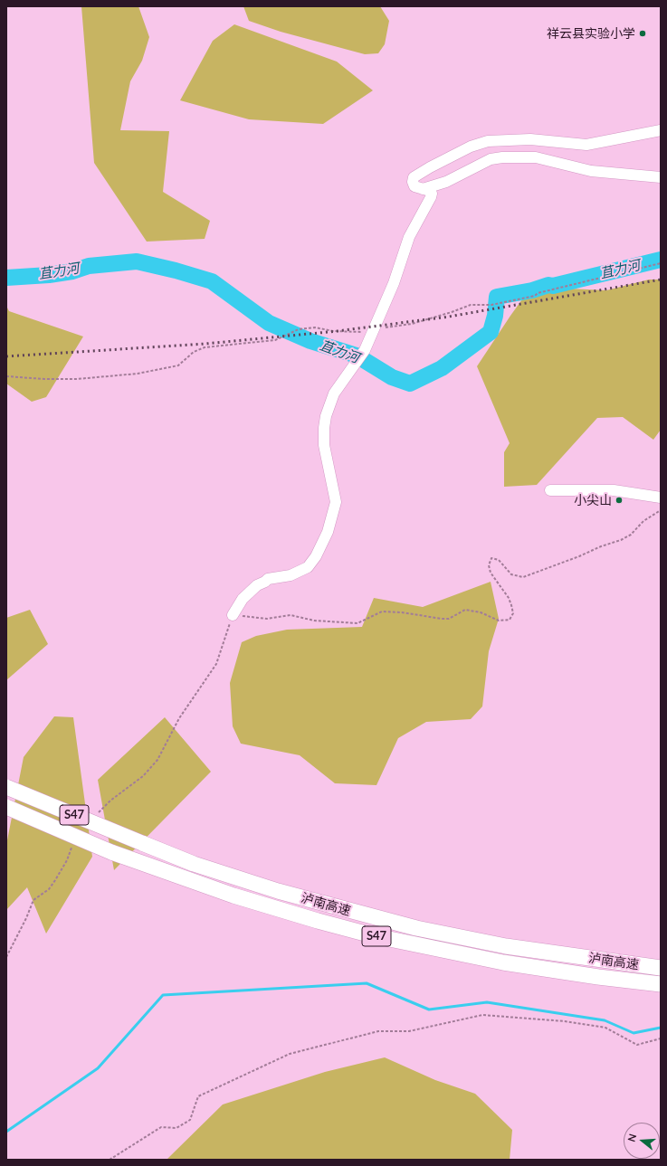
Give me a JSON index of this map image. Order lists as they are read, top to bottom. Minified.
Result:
{"streets":{"highway":["S47","泸南高速"]},"water":["苴力河"],"places":["祥云县实验小学","小尖山"],"north":"left"}
